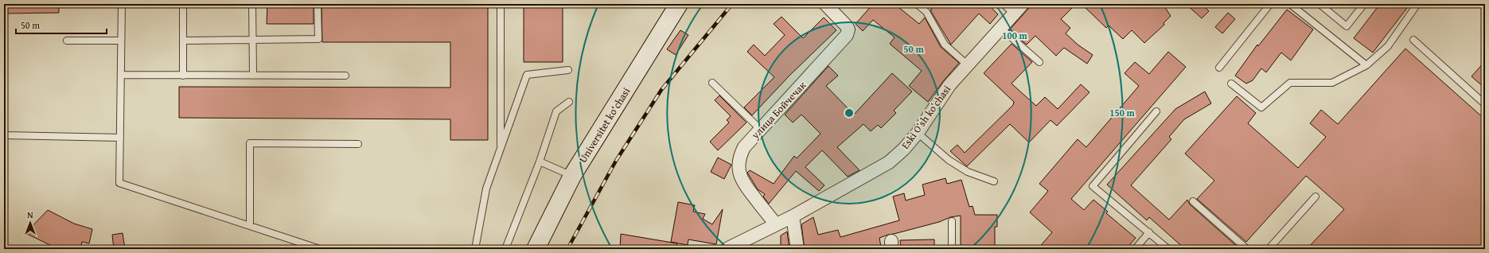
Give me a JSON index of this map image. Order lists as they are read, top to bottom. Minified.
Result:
{"streets":{"main road":["Universitet kо‘chasi"],"street":["улица Бойчечак","Eski Oʻsh koʻchasi"]},"crossings":[["улица Бойчечак","Eski Oʻsh koʻchasi"]],"scale_bar":"50 m","north":"top","rings":["100 m","50 m","150 m"]}
